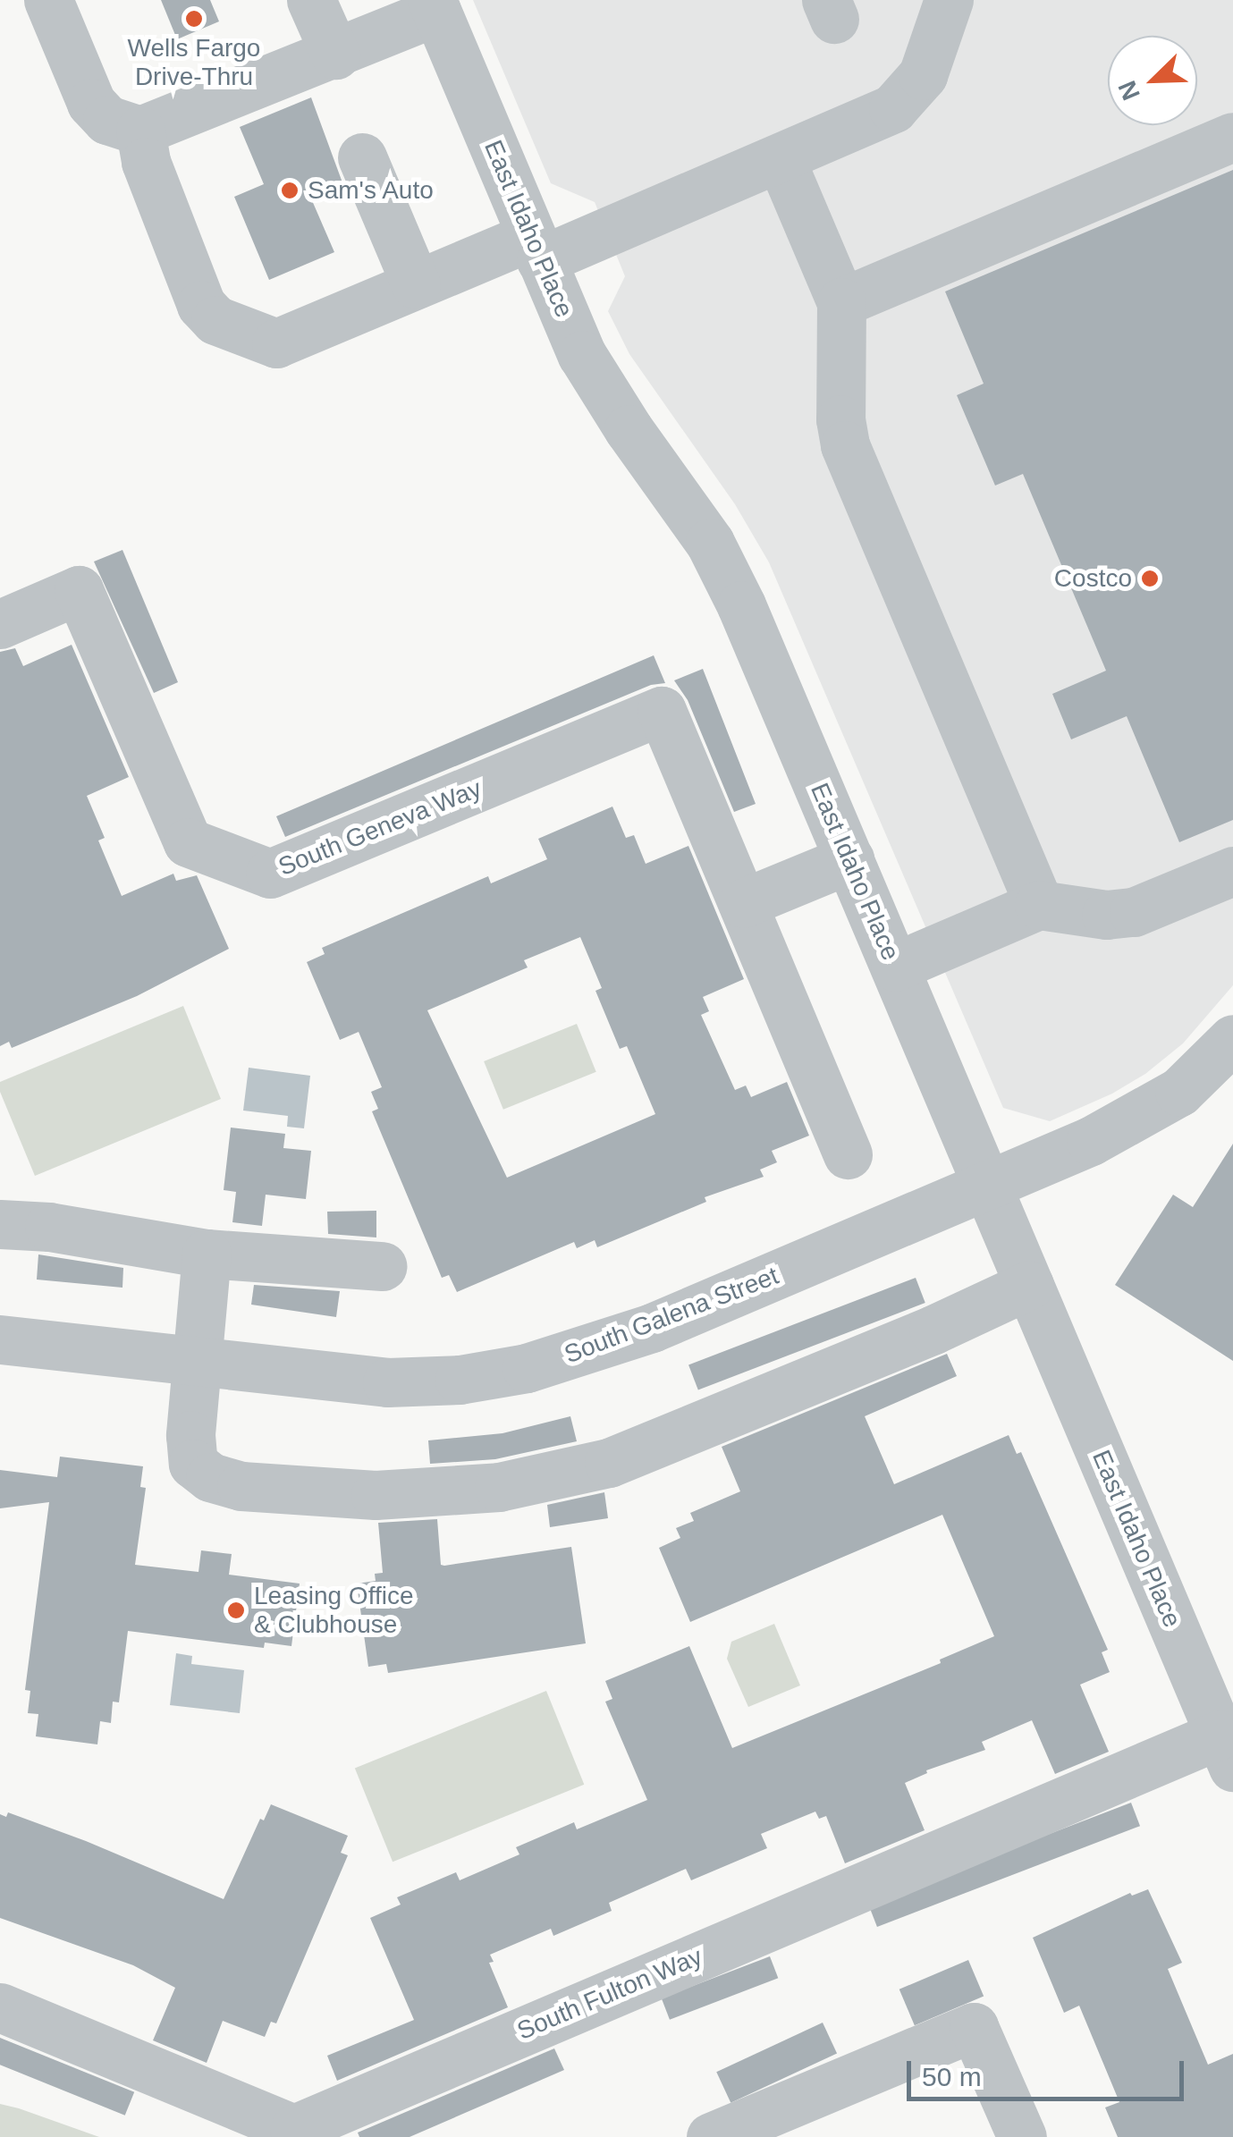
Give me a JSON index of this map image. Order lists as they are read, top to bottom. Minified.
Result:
{"streets":{"street":["East Idaho Place","South Geneva Way","South Galena Street","South Fulton Way"]},"crossings":[["East Idaho Place","South Galena Street"],["East Idaho Place","South Fulton Way"]],"places":["Wells Fargo Drive-Thru","Sam's Auto","Costco","Leasing Office & Clubhouse"],"scale_bar":"50 m","north":"bottom left"}
